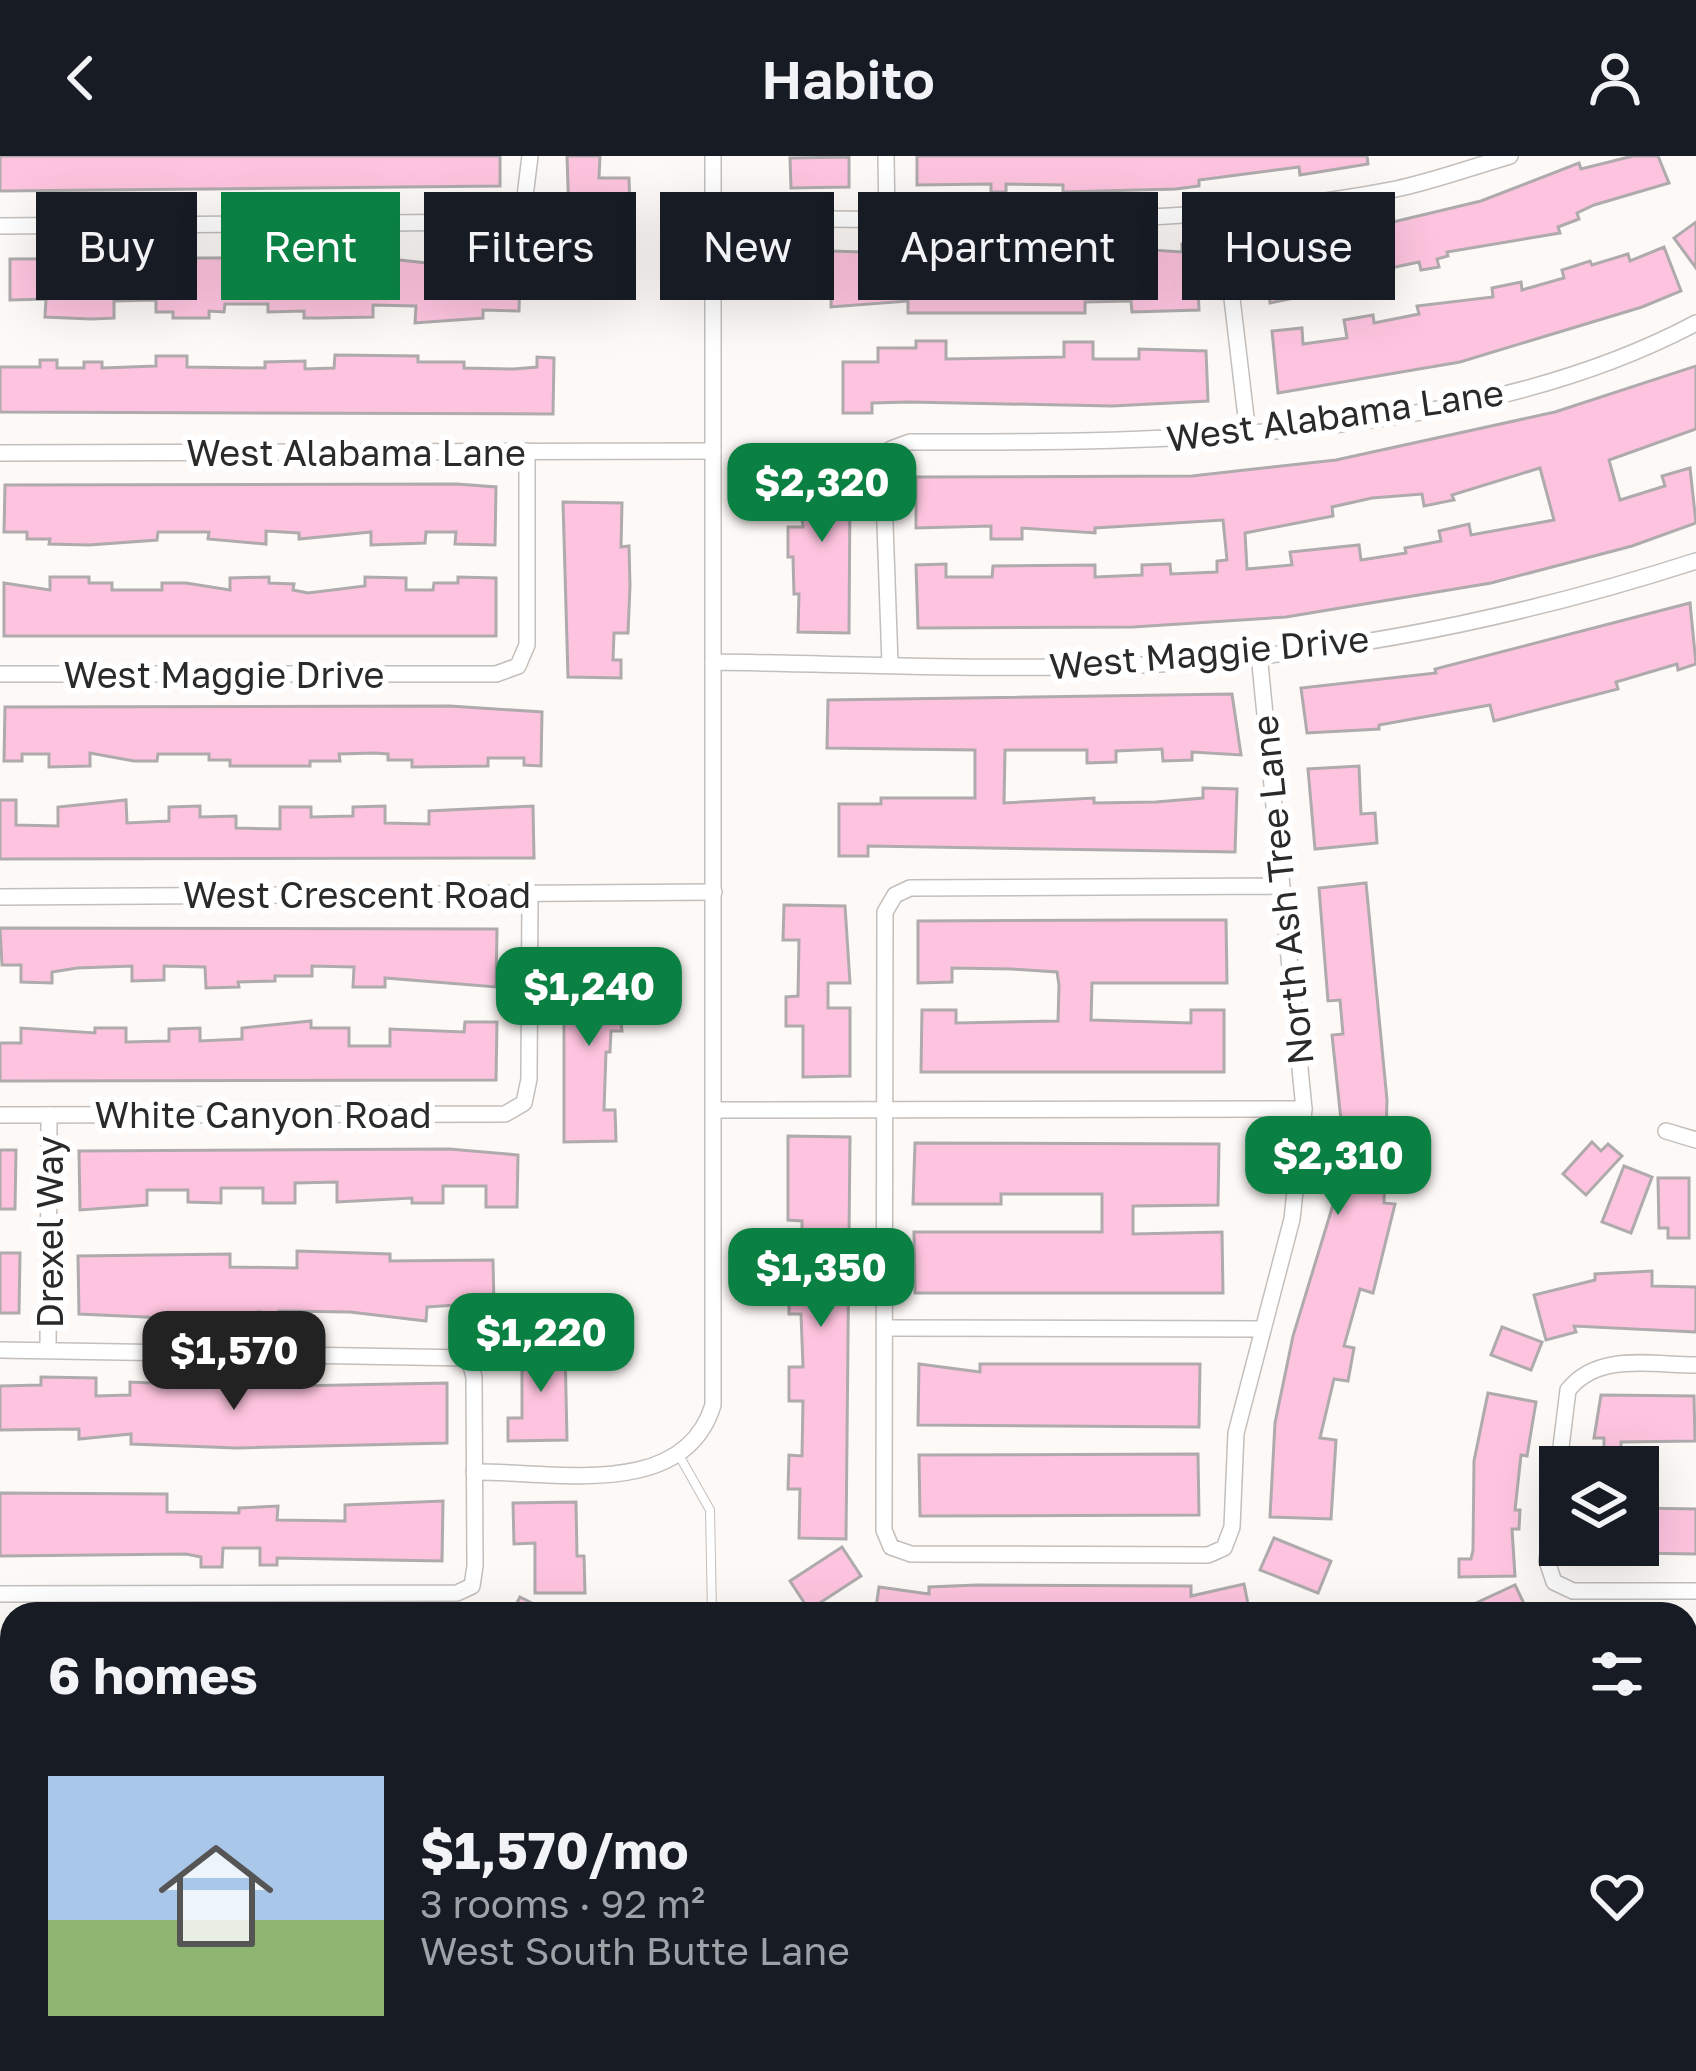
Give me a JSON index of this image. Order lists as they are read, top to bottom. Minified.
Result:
{"streets":{"street":["West Alabama Lane","West Maggie Drive","North Ash Tree Lane","West Crescent Road","White Canyon Road","Drexel Way"]},"crossings":[["West Alabama Lane","West Maggie Drive"],["West Maggie Drive","North Ash Tree Lane"],["West Crescent Road","White Canyon Road"],["White Canyon Road","Drexel Way"]],"page":{"header":"Habito","chip":["Buy","Rent","Filters","New","Apartment","House"],"price":["$2,320","$1,240","$2,310","$1,350","$1,220","$1,570"],"heading":"6 homes","list":[{"name":"$1,570/mo","note":"3 rooms · 92 m² · West South Butte Lane"}]}}
